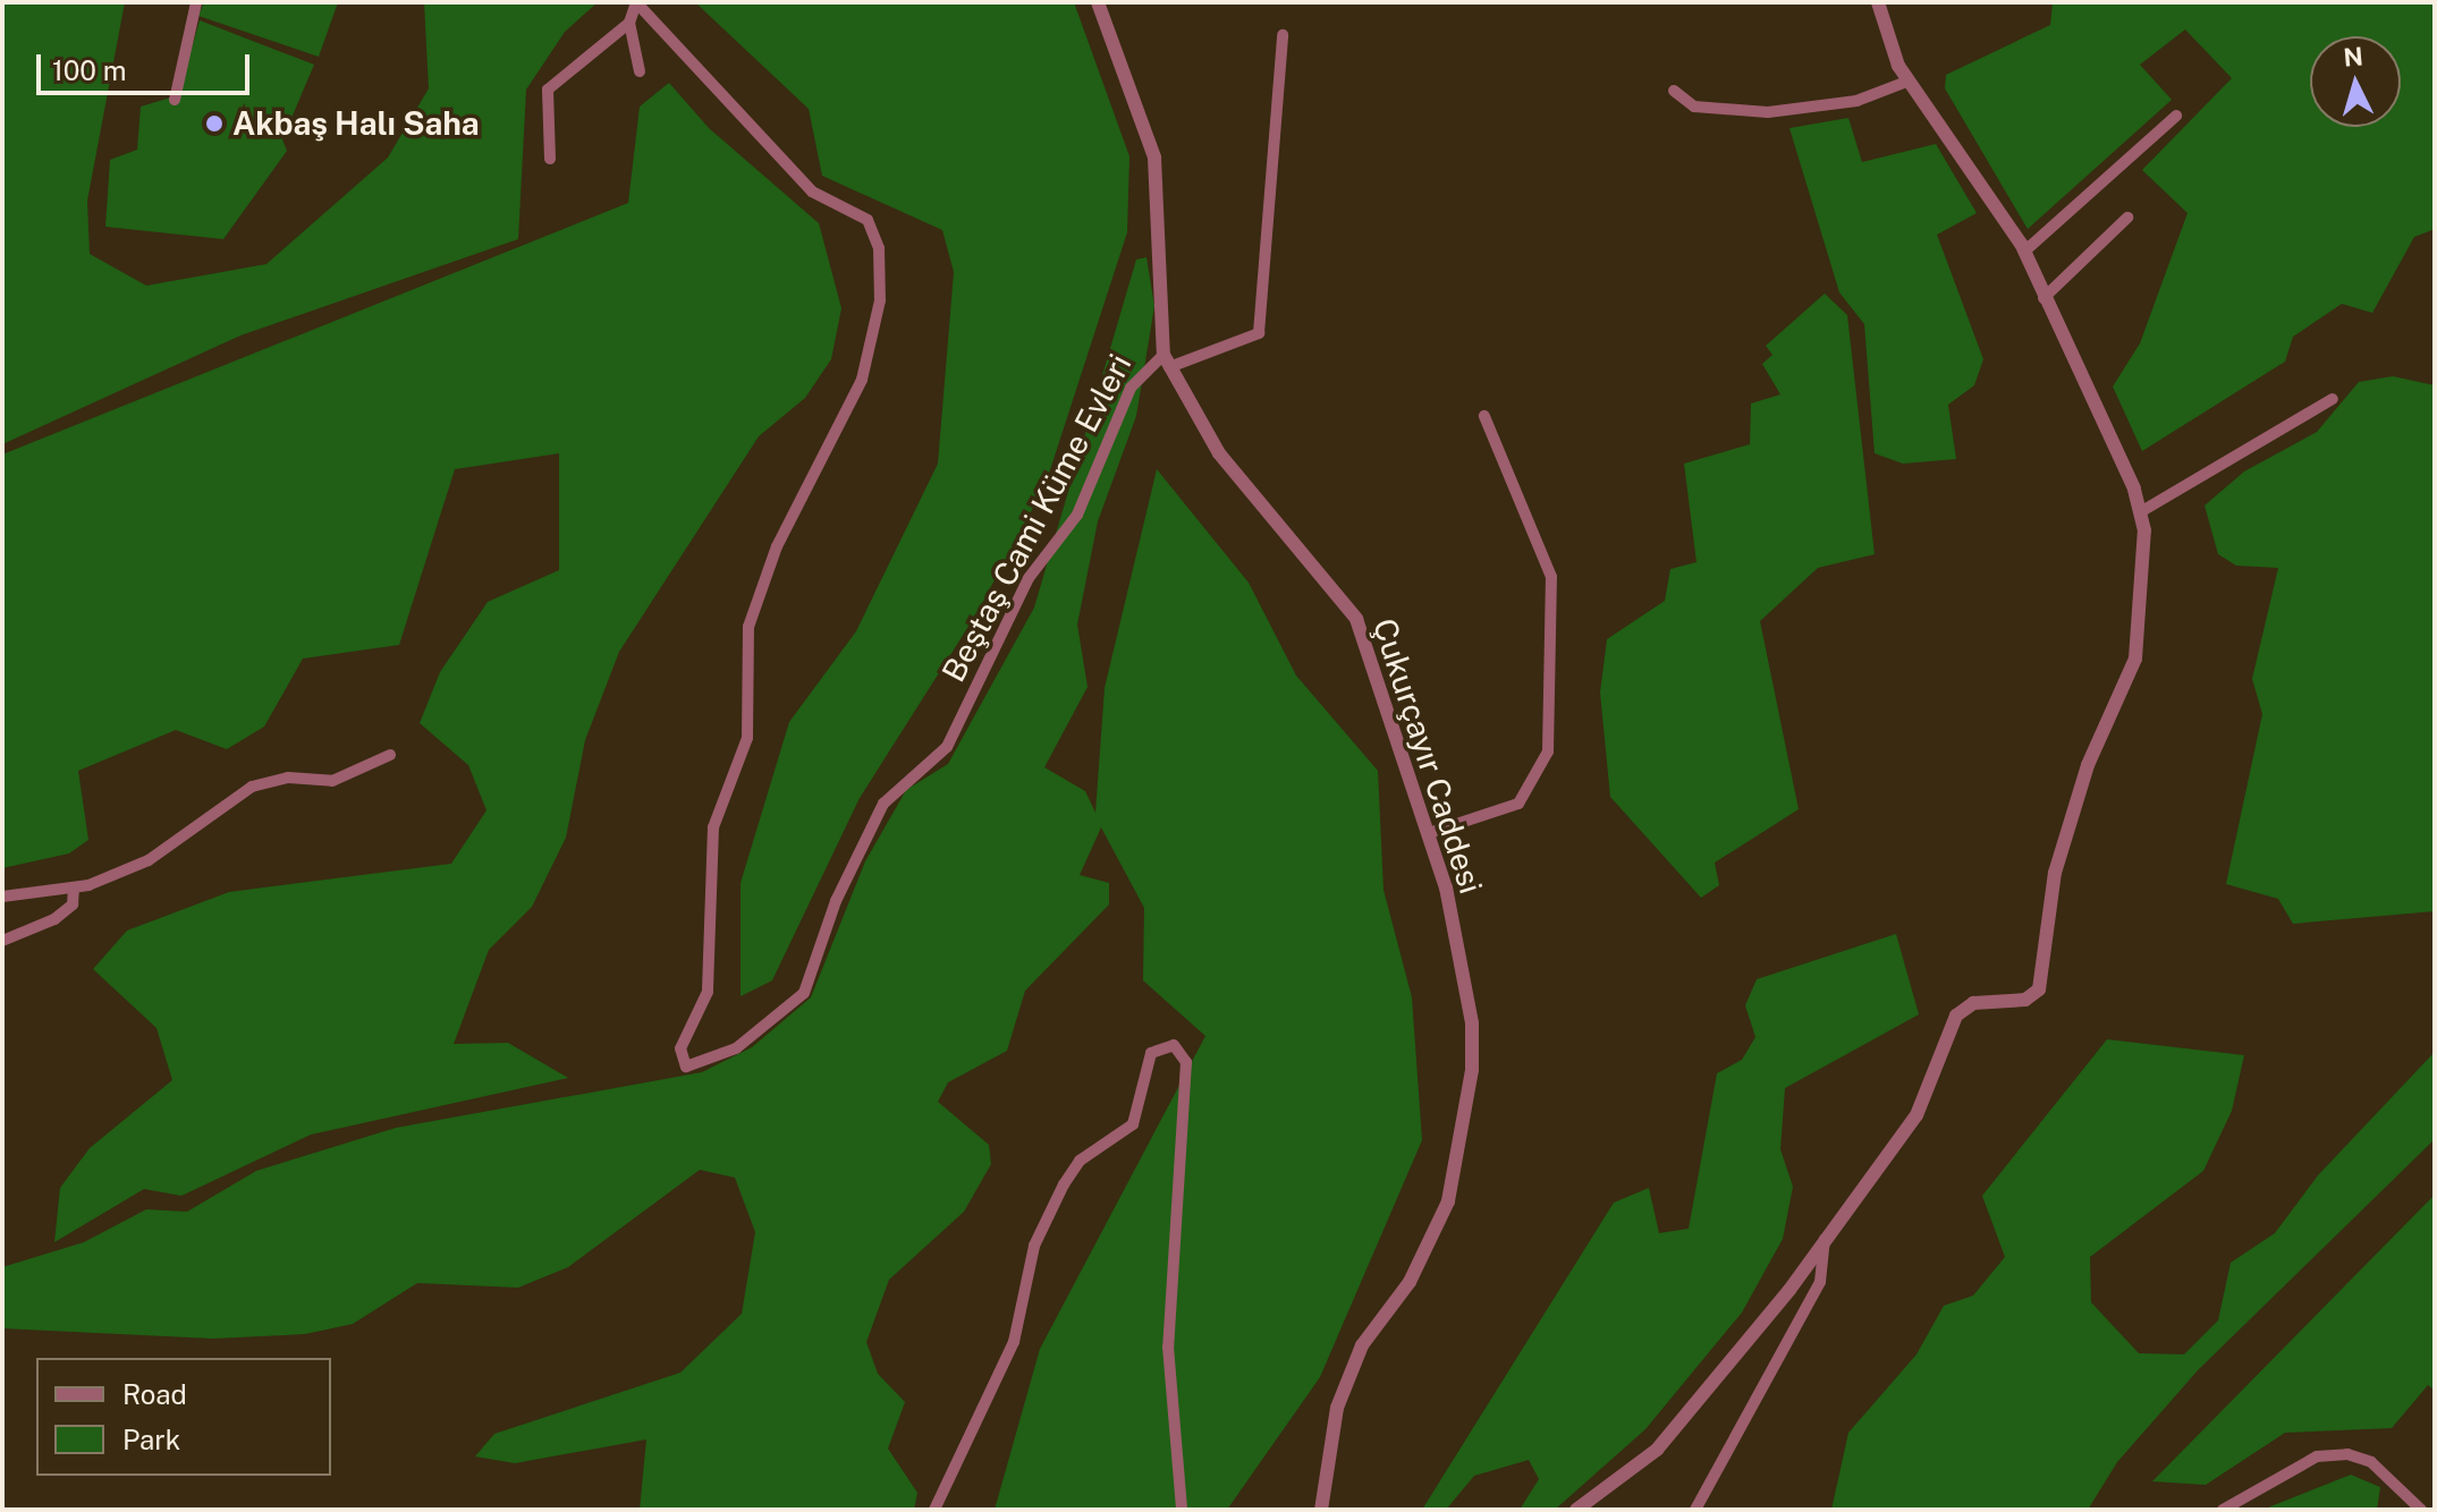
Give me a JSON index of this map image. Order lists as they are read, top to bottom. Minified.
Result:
{"streets":{"street":["Beştaş Cami Küme Evleri","Çukurçayır Caddesi"]},"crossings":[["Beştaş Cami Küme Evleri","Çukurçayır Caddesi"]],"places":["Akbaş Halı Saha"],"legend":["Road","Park"],"scale_bar":"100 m","north":"top"}
